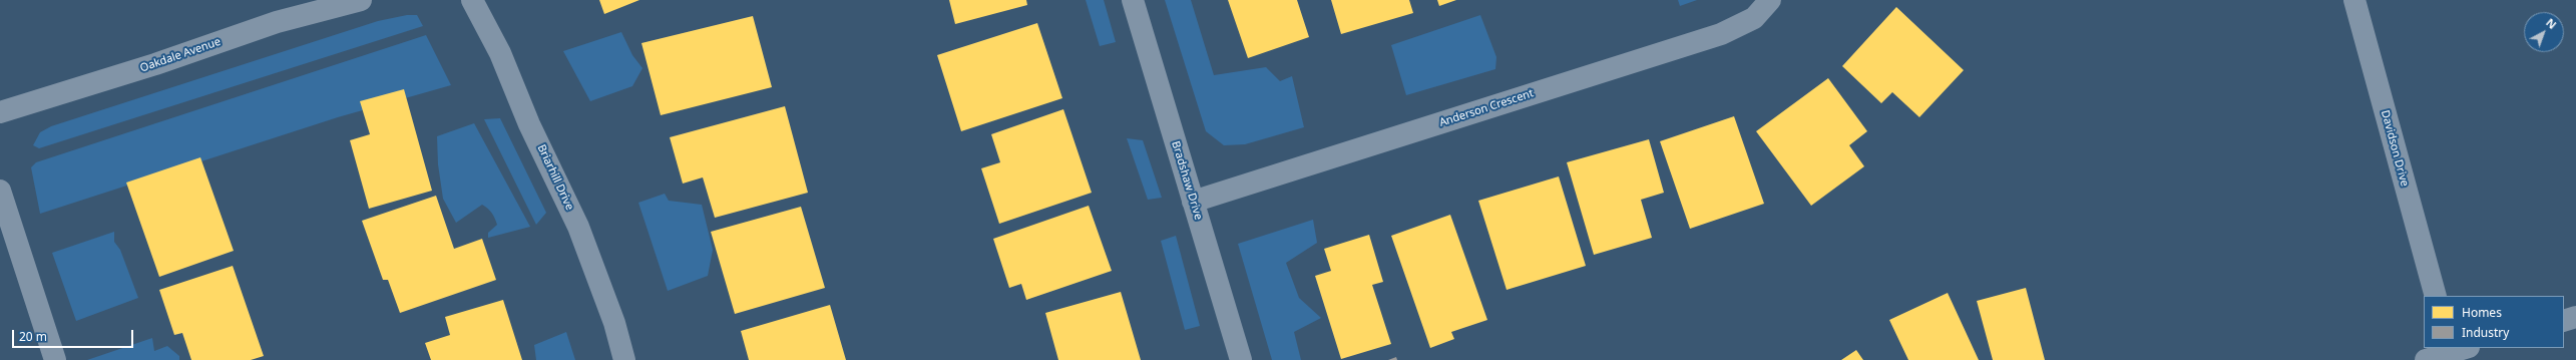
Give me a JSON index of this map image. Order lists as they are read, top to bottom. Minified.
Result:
{"streets":{"street":["Oakdale Avenue","Anderson Crescent","Davidson Drive","Briarhill Drive","Bradshaw Drive"]},"crossings":[["Anderson Crescent","Bradshaw Drive"]],"legend":["Homes","Industry"],"scale_bar":"20 m","north":"top right"}
